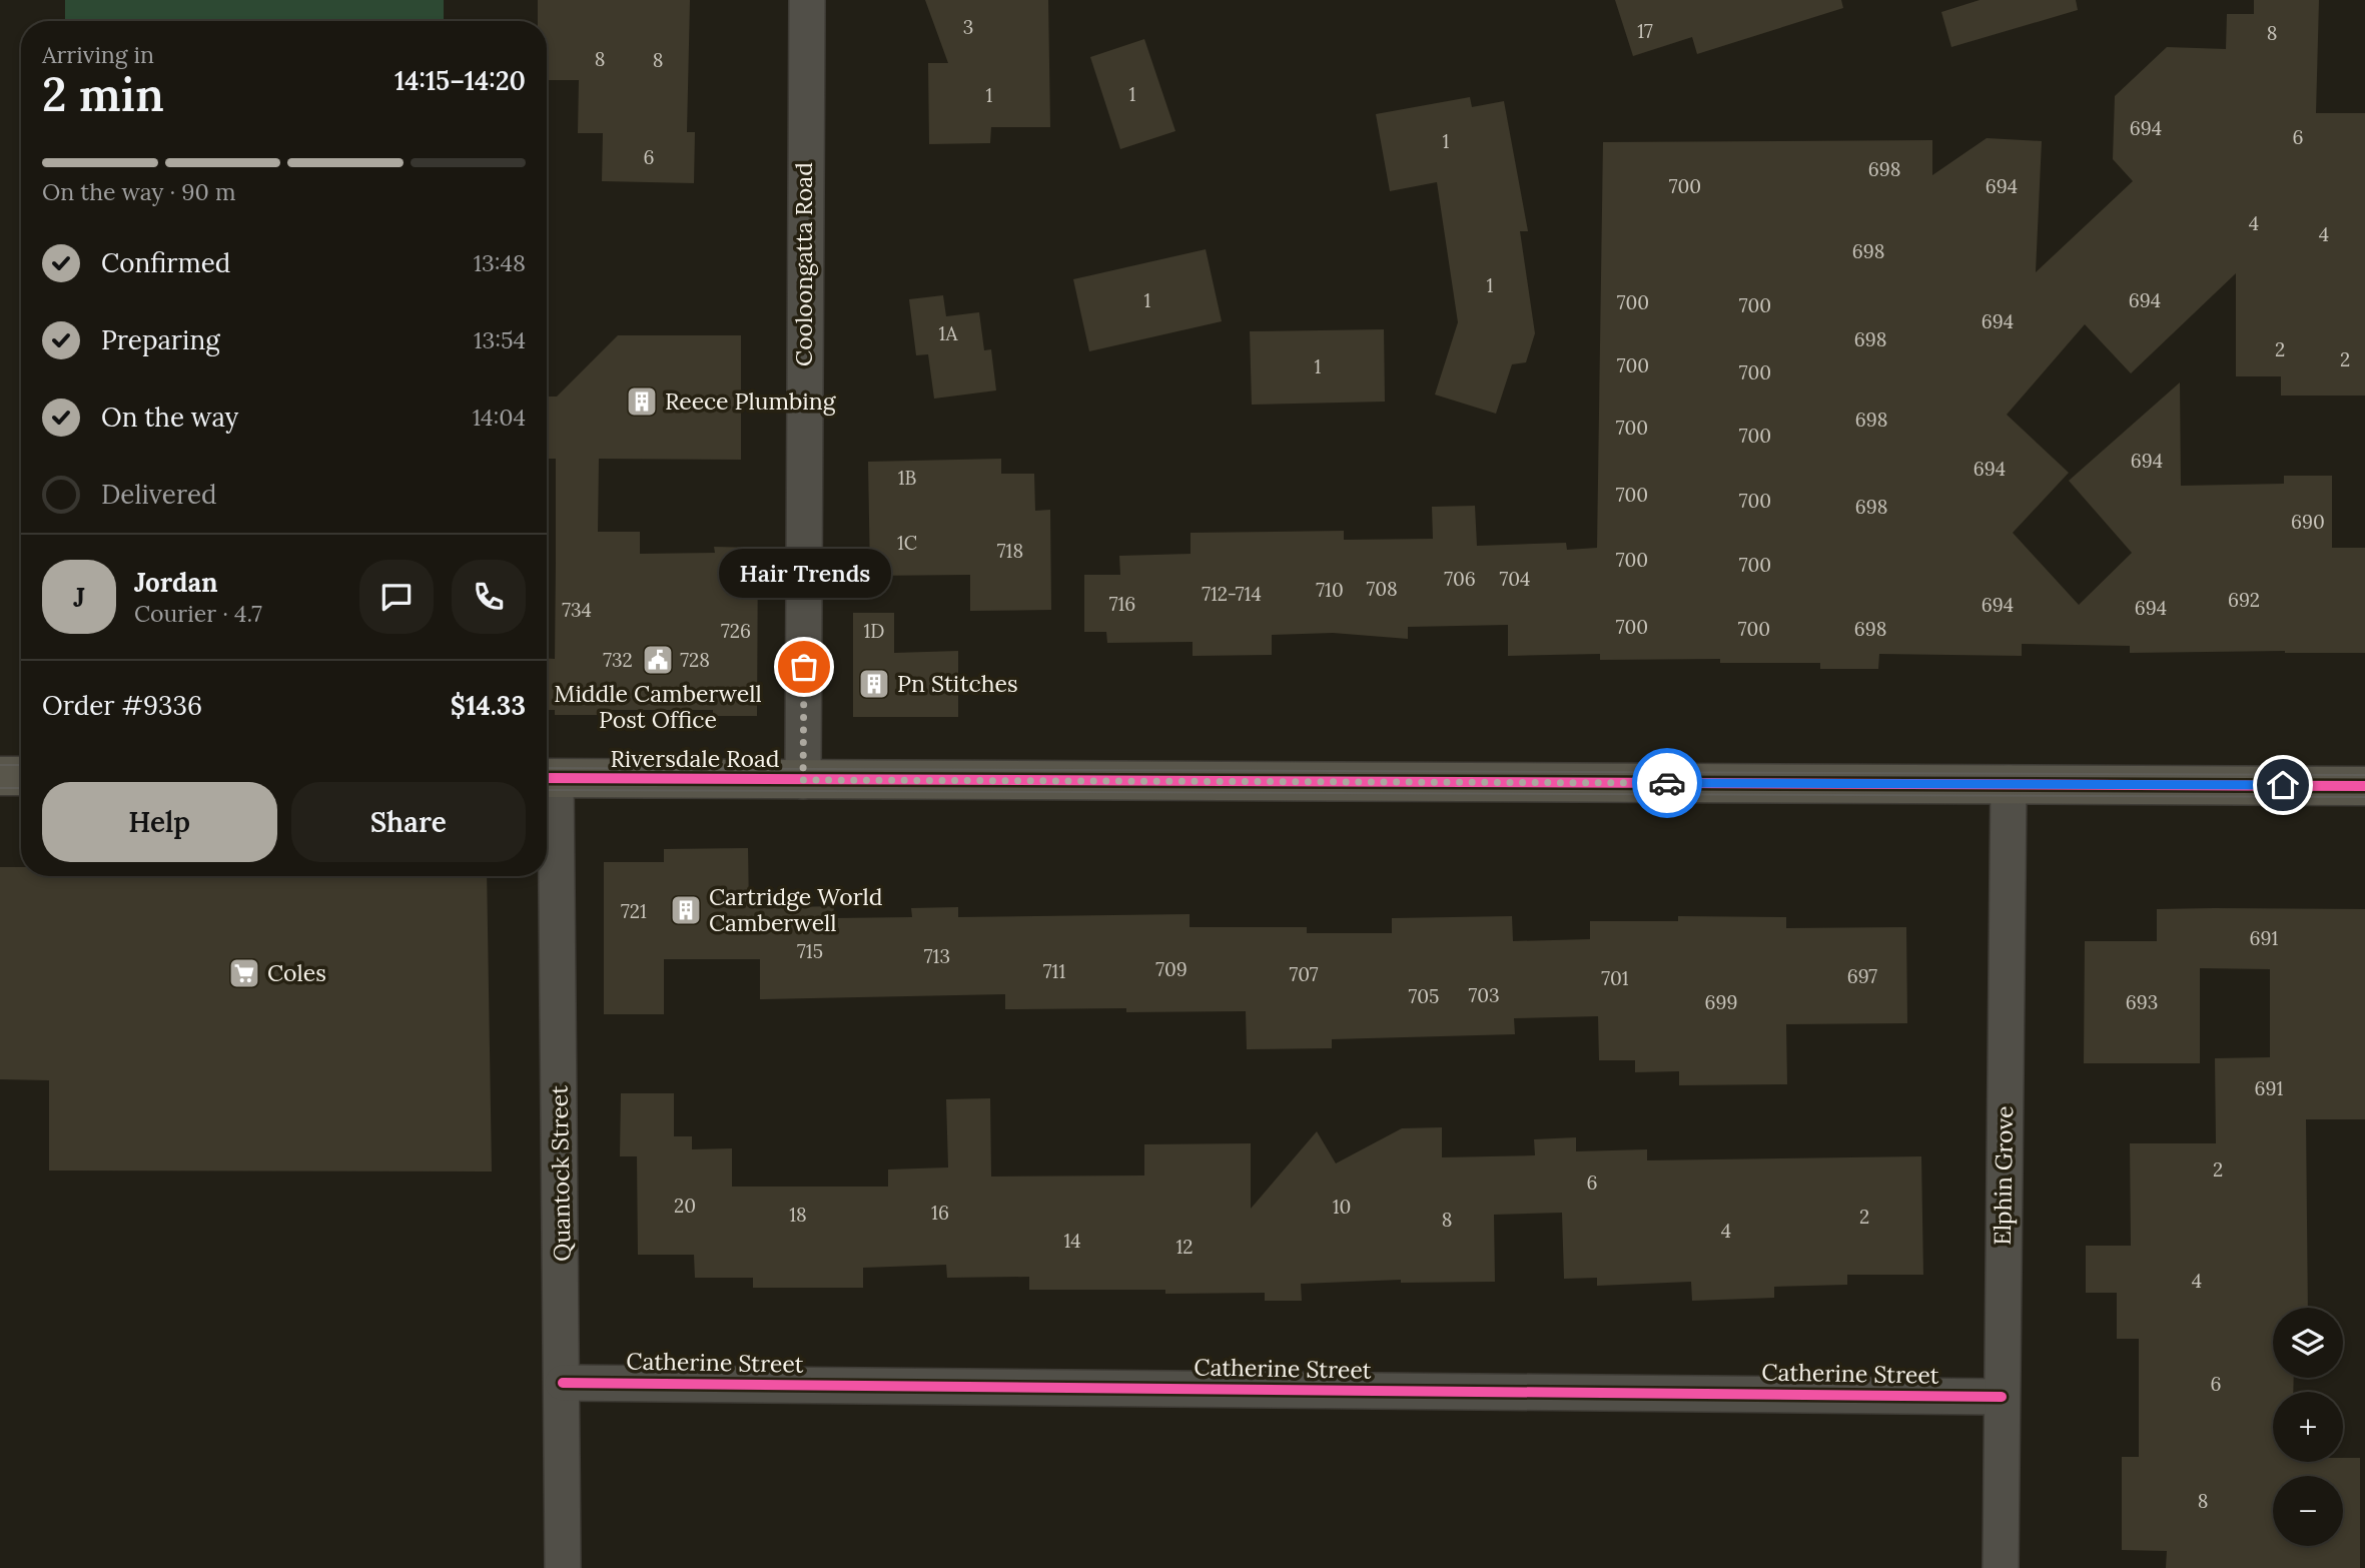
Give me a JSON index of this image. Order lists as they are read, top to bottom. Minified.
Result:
{"streets":{"main road":["Riversdale Road"],"street":["Cooloongatta Road","Quantock Street","Elphin Grove","Catherine Street"]},"crossings":[["Cooloongatta Road","Riversdale Road"],["Riversdale Road","Quantock Street"],["Riversdale Road","Elphin Grove"],["Quantock Street","Catherine Street"],["Elphin Grove","Catherine Street"]],"places":{"building":["Reece Plumbing","Pn Stitches","Cartridge World Camberwell"],"public building":["Middle Camberwell Post Office"],"other":["Hair Trends"],"supermarket":["Coles"]},"house_numbers":["3","17","8","8","8","1","1","694","6","1","6","698","700","694","4","4","698","1","1","694","700","700","694","1A","698","2","2","700","1","700","698","700","700","694","694","1B","700","700","698","690","1C","718","700","700","706","704","708","710","712-714","692","716","694","694","734","700","700","698","726","1D","732","728","721","691","715","713","709","711","707","697","701","703","705","699","693","691","2","6","20","10","16","18","2","8","4","14","12","4","6","8"],"page":{"heading":["2 min","Arriving in","14:15–14:20"],"panel":["Jordan","Courier · 4.7","Order #9336","$14.33"],"bar":"On the way · 90 m","list":[["Confirmed","13:48"],["Preparing","13:54"],["On the way","14:04"],"Delivered"],"bubble":"Hair Trends","round":"J","buttons":["Help","Share"],"map_buttons":["+","−"]}}
